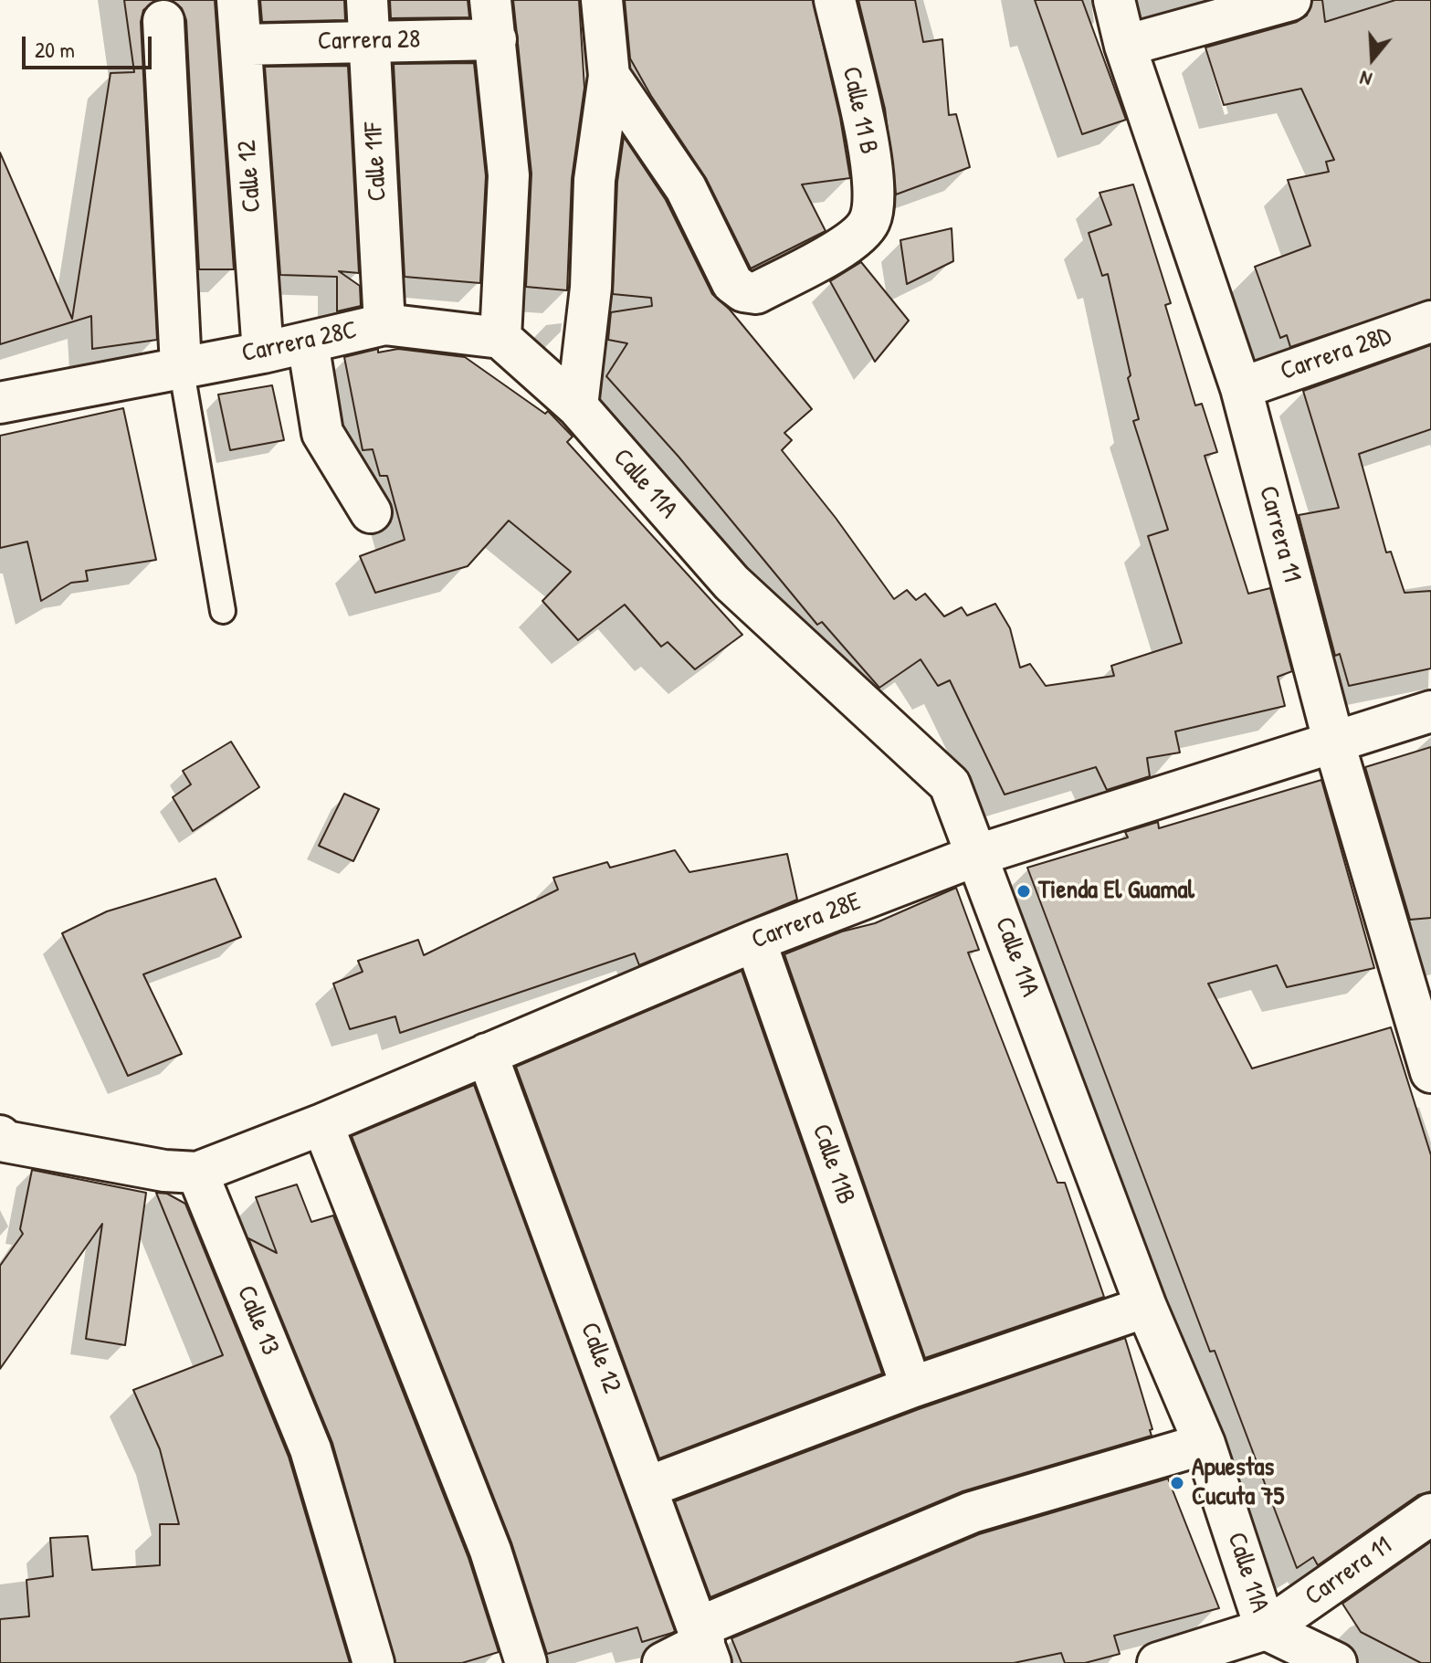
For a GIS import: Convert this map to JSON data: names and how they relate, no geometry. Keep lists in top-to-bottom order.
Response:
{
  "streets": {
    "street": [
      "Carrera 28",
      "Calle 11 B",
      "Calle 11F",
      "Calle 12",
      "Carrera 28C",
      "Carrera 28D",
      "Calle 11A",
      "Carrera 11",
      "Carrera 28E",
      "Calle 11B",
      "Calle 13"
    ]
  },
  "crossings": [
    ["Carrera 28", "Calle 11F"],
    ["Carrera 28", "Calle 12"],
    ["Calle 11F", "Carrera 28C"],
    ["Calle 12", "Carrera 28C"],
    ["Calle 12", "Carrera 28E"],
    ["Carrera 28D", "Carrera 11"],
    ["Calle 11A", "Carrera 11"],
    ["Calle 11A", "Carrera 28E"],
    ["Carrera 11", "Carrera 28E"],
    ["Carrera 28E", "Calle 11B"],
    ["Carrera 28E", "Calle 13"]
  ],
  "places": ["Tienda El Guamal", "Apuestas Cucuta 75"],
  "scale_bar": "20 m",
  "north": "bottom"
}
